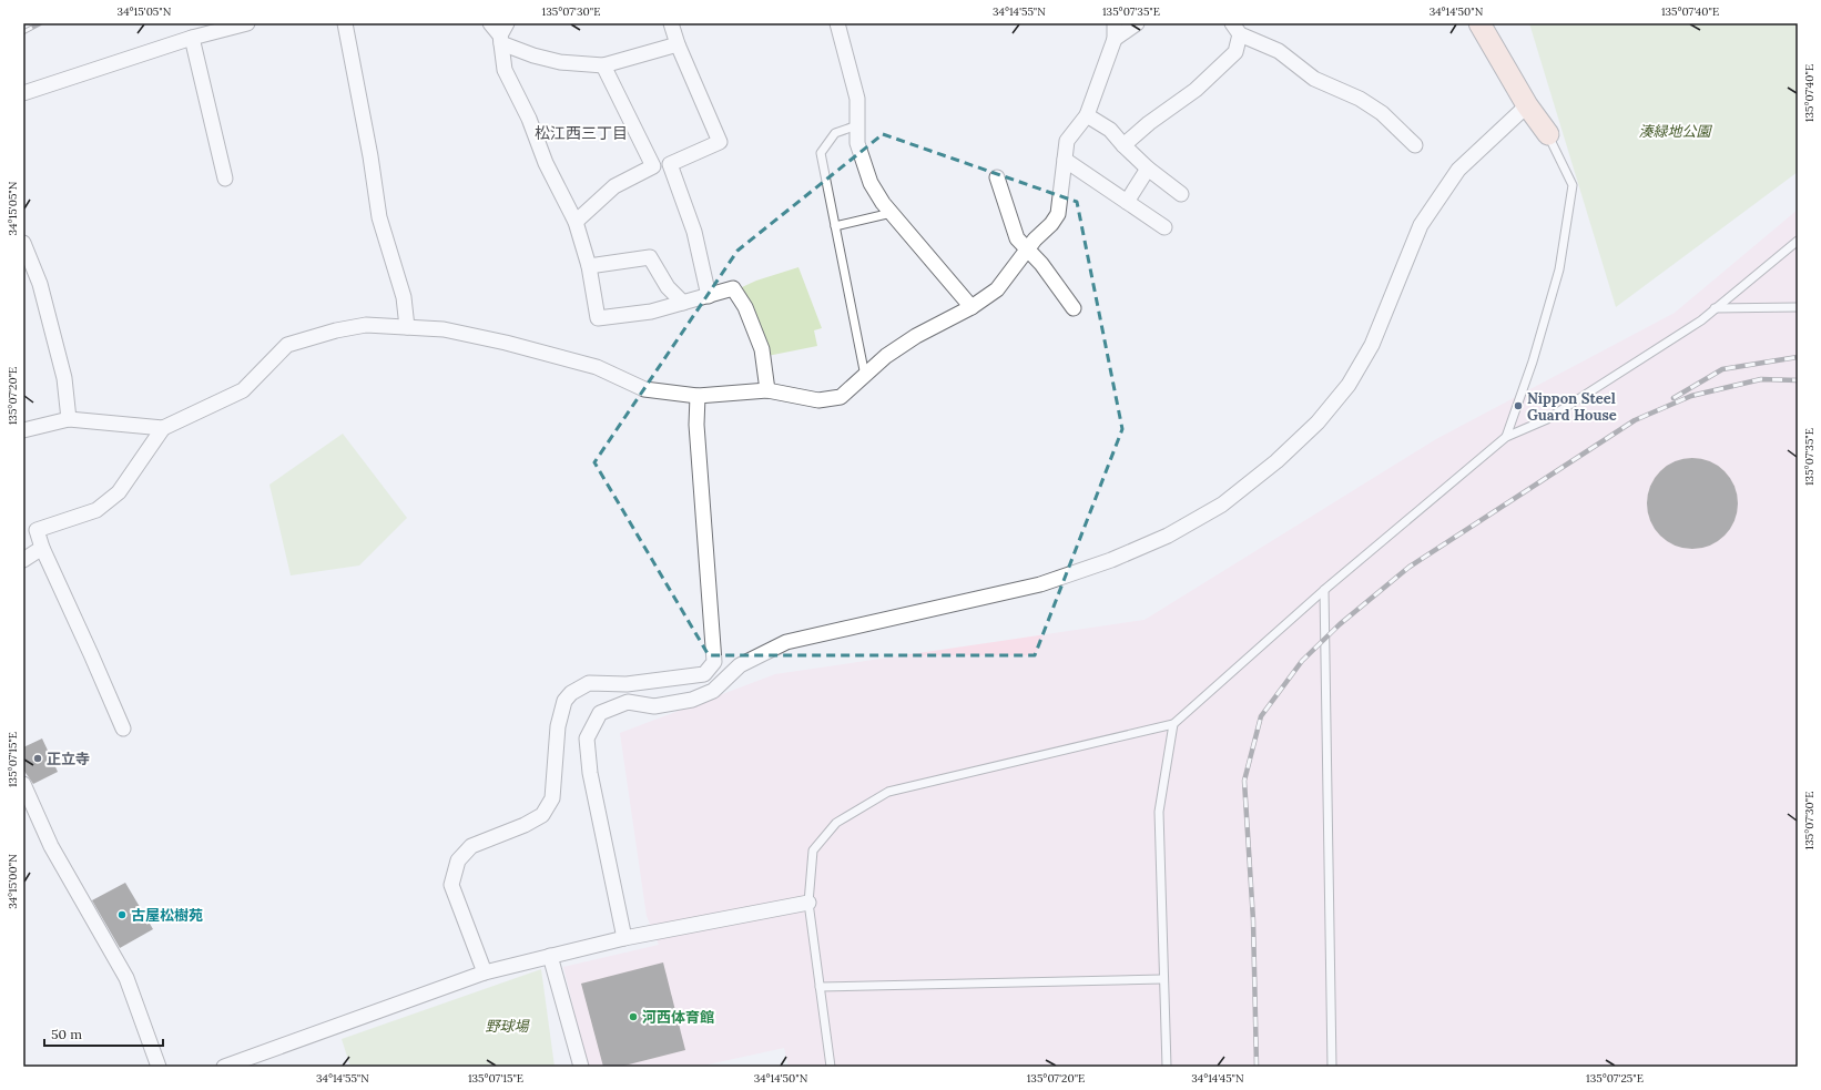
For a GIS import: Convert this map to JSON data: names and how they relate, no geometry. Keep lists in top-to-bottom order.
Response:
{
  "districts": ["松江西三丁目"],
  "parks": ["湊緑地公園", "野球場"],
  "places": [
    "Nippon Steel Guard House",
    "正立寺",
    "古屋松樹苑",
    "河西体育館"
  ],
  "scale_bar": "50 m",
  "coordinates": [
    "34°15'05\"N",
    "135°07'30\"E",
    "34°14'55\"N",
    "135°07'35\"E",
    "34°14'50\"N",
    "135°07'40\"E",
    "135°07'20\"E",
    "135°07'15\"E",
    "34°15'00\"N",
    "34°14'45\"N",
    "135°07'25\"E"
  ]
}
